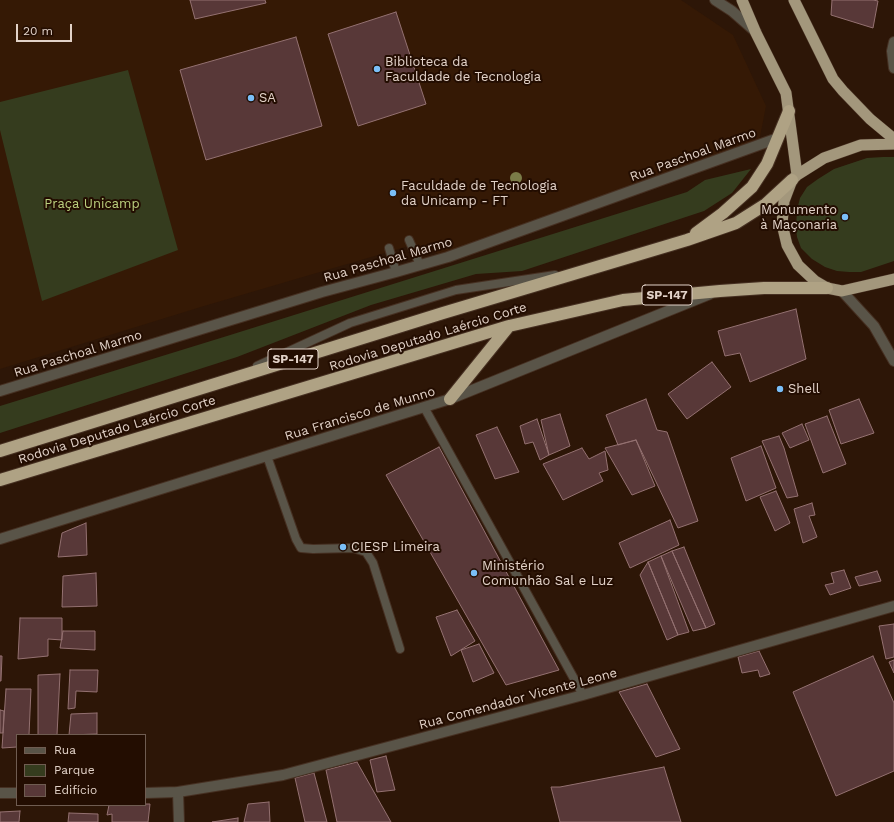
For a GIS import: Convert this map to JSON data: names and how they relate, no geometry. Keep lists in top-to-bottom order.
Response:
{
  "streets": {
    "highway": ["SP-147", "Rodovia Deputado Laércio Corte"],
    "street": ["Rua Paschoal Marmo", "Rua Francisco de Munno", "Rua Comendador Vicente Leone"]
  },
  "crossings": [
    ["SP-147", "Rodovia Deputado Laércio Corte"],
    ["Rodovia Deputado Laércio Corte", "Rua Francisco de Munno"]
  ],
  "parks": ["Praça Unicamp"],
  "places": [
    "Biblioteca da Faculdade de Tecnologia",
    "SA",
    "Faculdade de Tecnologia da Unicamp - FT",
    "Monumento à Maçonaria",
    "Shell",
    "CIESP Limeira",
    "Ministério Comunhão Sal e Luz"
  ],
  "legend": ["Rua", "Parque", "Edifício"],
  "scale_bar": "20 m"
}
